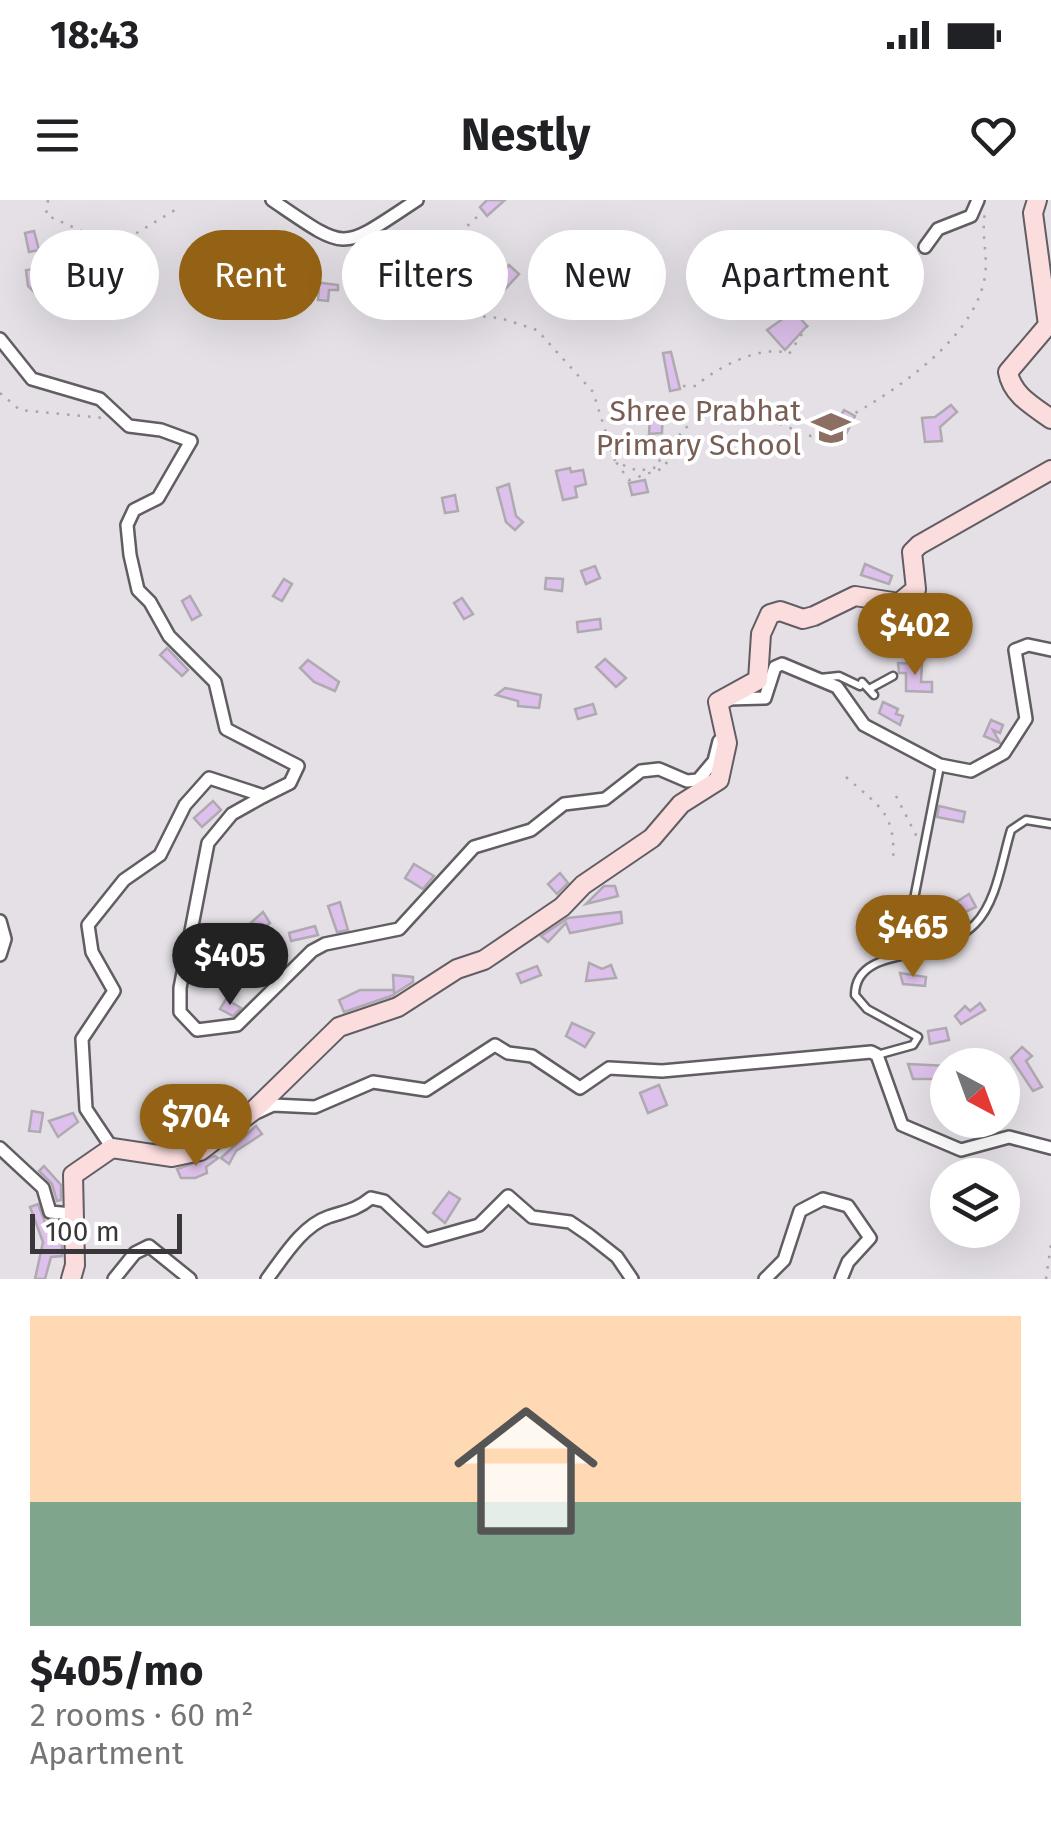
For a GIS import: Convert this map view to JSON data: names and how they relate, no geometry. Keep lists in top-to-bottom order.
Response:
{
  "places": {
    "school or university": ["Shree Prabhat Primary School"]
  },
  "scale_bar": "100 m",
  "north": "bottom right",
  "page": {
    "status": "18:43",
    "header": "Nestly",
    "chip": [
      "Buy",
      "Rent",
      "Filters",
      "New",
      "Apartment"
    ],
    "price": [
      "$402",
      "$465",
      "$405",
      "$704"
    ],
    "scale": "100 m",
    "list": [
      {
        "name": "$405/mo",
        "note": "2 rooms · 60 m² · Apartment"
      }
    ]
  }
}
